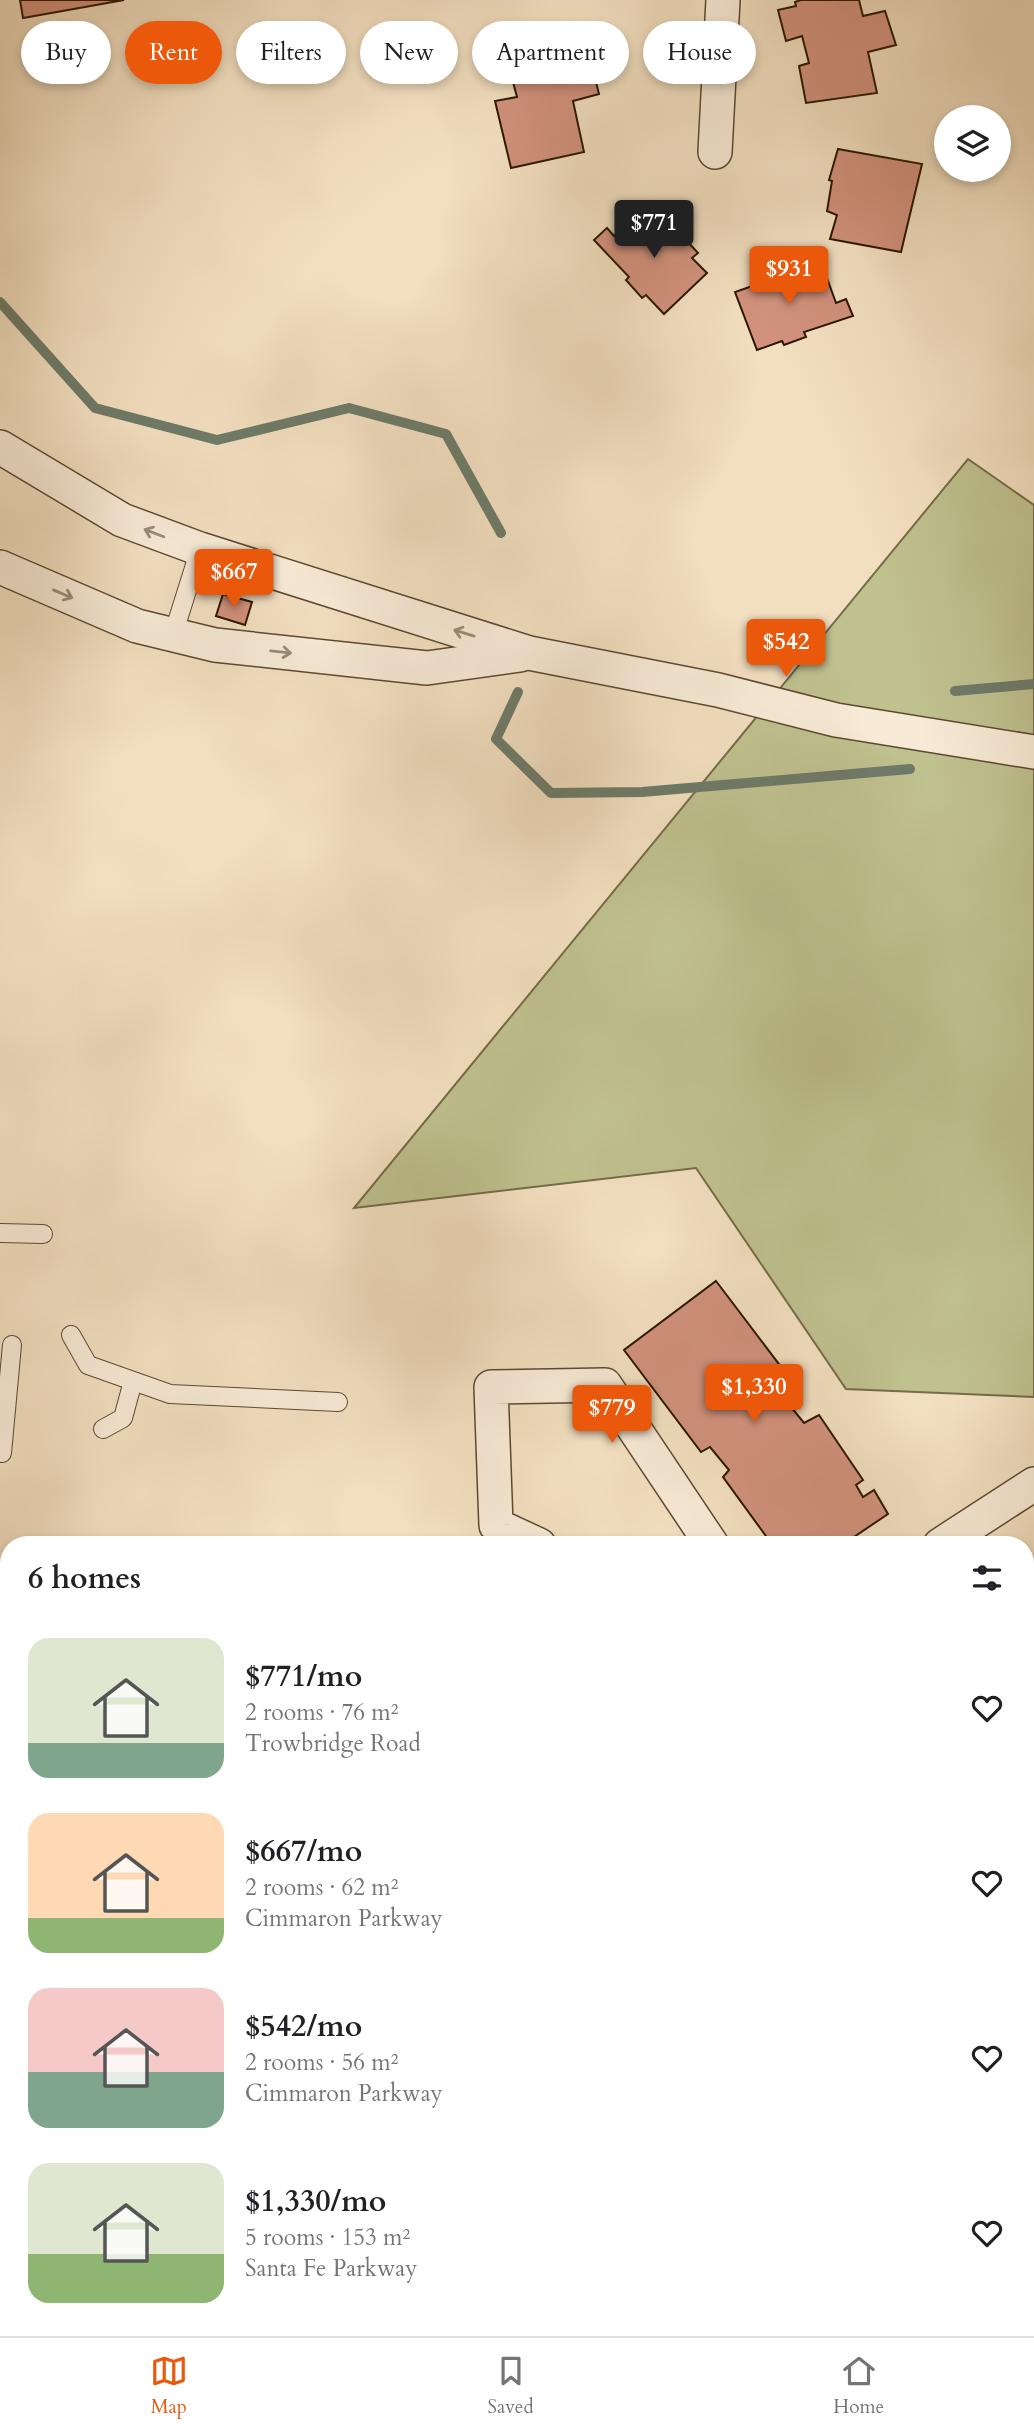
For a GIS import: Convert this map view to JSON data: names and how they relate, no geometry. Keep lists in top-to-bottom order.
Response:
{
  "page": {
    "chip": [
      "Buy",
      "Rent",
      "Filters",
      "New",
      "Apartment",
      "House"
    ],
    "price": [
      "$771",
      "$931",
      "$667",
      "$542",
      "$1,330",
      "$779"
    ],
    "heading": "6 homes",
    "list": [
      {
        "name": "$771/mo",
        "note": "2 rooms · 76 m² · Trowbridge Road"
      },
      {
        "name": "$667/mo",
        "note": "2 rooms · 62 m² · Cimmaron Parkway"
      },
      {
        "name": "$542/mo",
        "note": "2 rooms · 56 m² · Cimmaron Parkway"
      },
      {
        "name": "$1,330/mo",
        "note": "5 rooms · 153 m² · Santa Fe Parkway"
      }
    ],
    "tabs": ["Map", "Saved", "Home"]
  }
}
